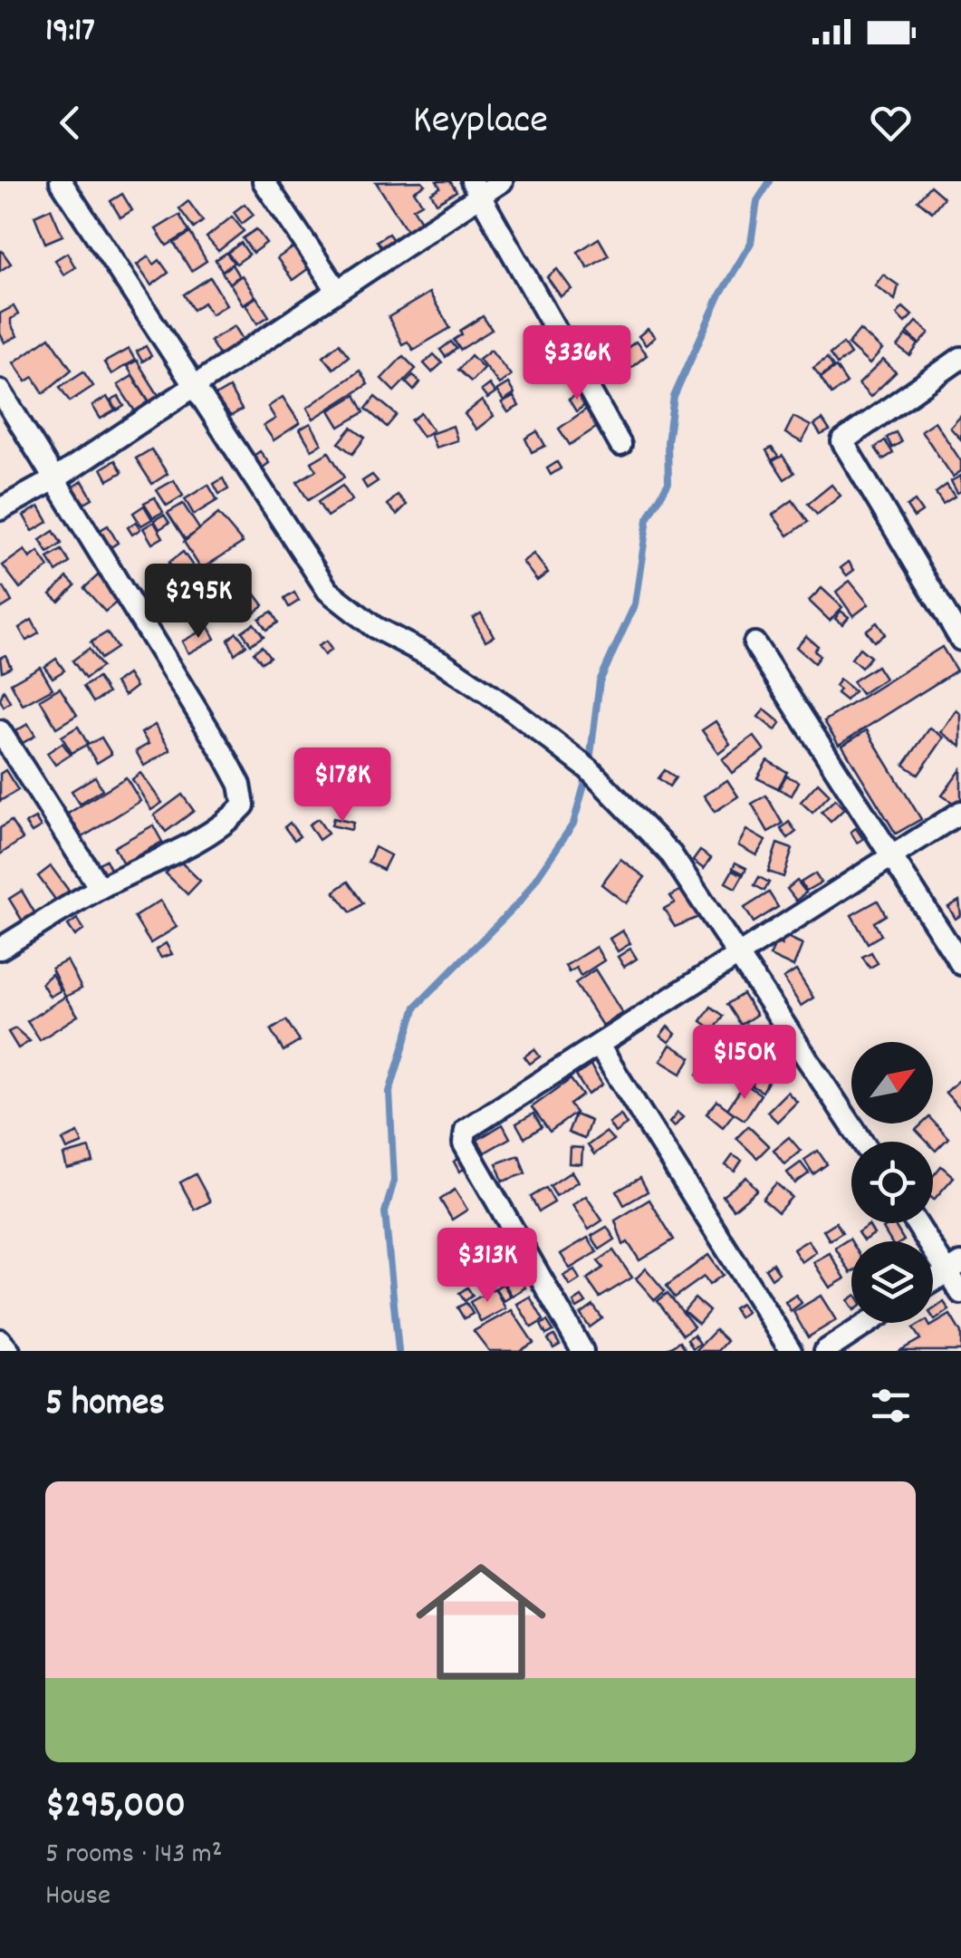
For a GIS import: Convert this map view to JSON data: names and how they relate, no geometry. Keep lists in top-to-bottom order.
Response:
{
  "north": "top right",
  "page": {
    "status": "19:17",
    "header": "Keyplace",
    "price": [
      "$336K",
      "$295K",
      "$178K",
      "$150K",
      "$313K"
    ],
    "heading": "5 homes",
    "list": [
      {
        "name": "$295,000",
        "note": "5 rooms · 143 m² · House"
      }
    ]
  }
}
